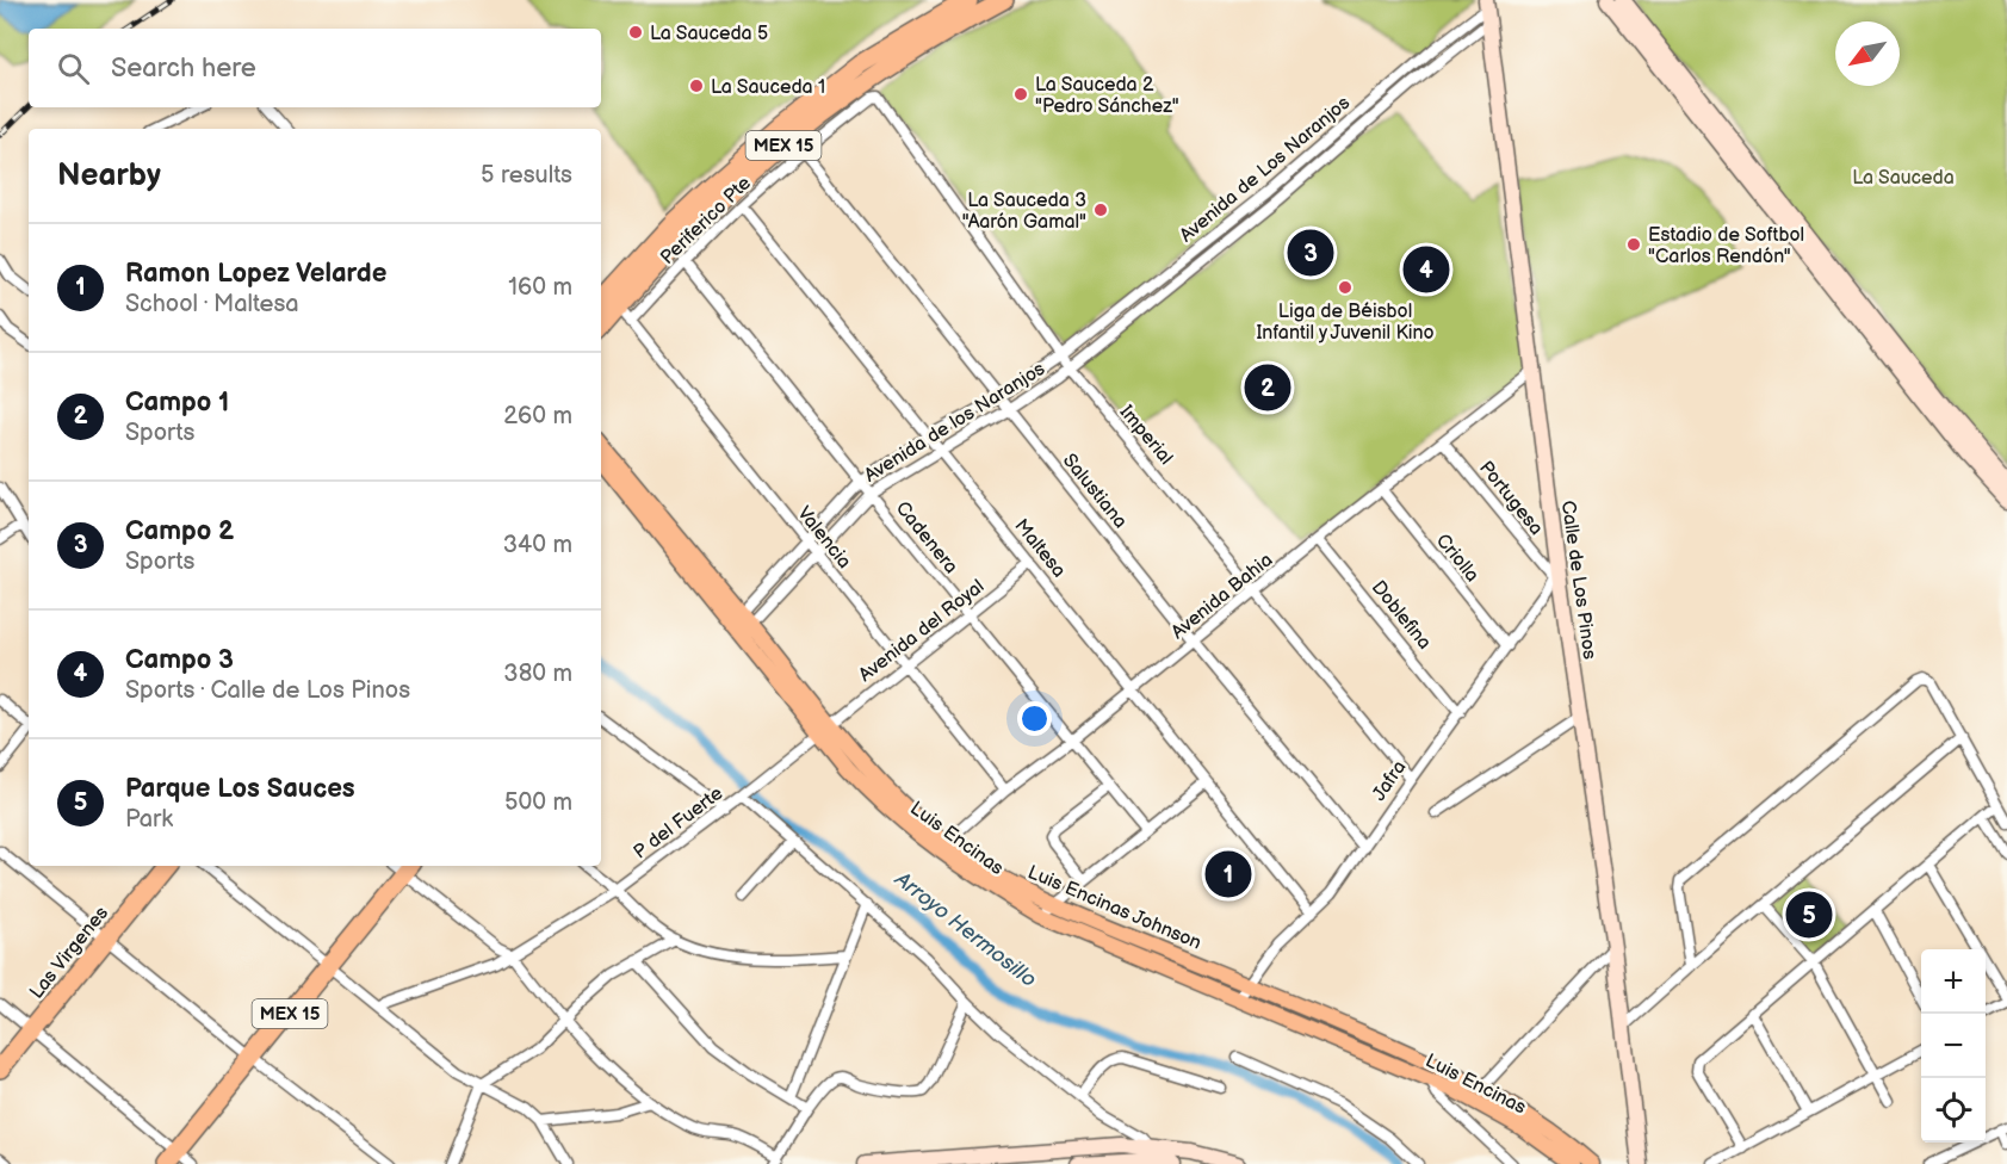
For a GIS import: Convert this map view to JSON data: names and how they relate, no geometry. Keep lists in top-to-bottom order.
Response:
{
  "streets": {
    "highway": ["MEX 15", "Las Virgenes"],
    "main road": ["Luis Encinas", "Luis Encinas Johnson"],
    "street": [
      "Avenida de Los Naranjos",
      "Periferico Pte",
      "Avenida de los Naranjos",
      "Imperial",
      "Salustiana",
      "Portugesa",
      "Valencia",
      "Cadenera",
      "Maltesa",
      "Criolla",
      "Calle de Los Pinos",
      "Avenida Bahia",
      "Doblefina",
      "Avenida del Royal",
      "Jafra",
      "P del Fuerte"
    ]
  },
  "crossings": [
    ["MEX 15", "Periferico Pte"],
    ["MEX 15", "Valencia"],
    ["Avenida de Los Naranjos", "Avenida de los Naranjos"],
    ["Avenida de Los Naranjos", "Imperial"],
    ["Avenida de Los Naranjos", "Calle de Los Pinos"],
    ["Periferico Pte", "Imperial"],
    ["Periferico Pte", "Salustiana"],
    ["Periferico Pte", "Valencia"],
    ["Periferico Pte", "Cadenera"],
    ["Periferico Pte", "Maltesa"],
    ["Avenida de los Naranjos", "Imperial"],
    ["Avenida de los Naranjos", "Salustiana"],
    ["Avenida de los Naranjos", "Valencia"],
    ["Avenida de los Naranjos", "Cadenera"],
    ["Avenida de los Naranjos", "Maltesa"],
    ["Avenida de los Naranjos", "Luis Encinas Johnson"],
    ["Imperial", "Avenida Bahia"],
    ["Imperial", "Jafra"],
    ["Salustiana", "Avenida Bahia"],
    ["Salustiana", "Jafra"],
    ["Portugesa", "Calle de Los Pinos"],
    ["Portugesa", "Avenida Bahia"],
    ["Portugesa", "Jafra"],
    ["Valencia", "Avenida Bahia"],
    ["Valencia", "Avenida del Royal"],
    ["Cadenera", "Avenida Bahia"],
    ["Cadenera", "Avenida del Royal"],
    ["Maltesa", "Avenida Bahia"],
    ["Maltesa", "Avenida del Royal"],
    ["Maltesa", "Jafra"],
    ["Criolla", "Avenida Bahia"],
    ["Criolla", "Jafra"],
    ["Calle de Los Pinos", "Avenida Bahia"],
    ["Calle de Los Pinos", "Jafra"],
    ["Avenida Bahia", "Doblefina"],
    ["Avenida Bahia", "Luis Encinas"],
    ["Avenida Bahia", "Luis Encinas Johnson"],
    ["Doblefina", "Jafra"],
    ["Avenida del Royal", "P del Fuerte"],
    ["Avenida del Royal", "Luis Encinas Johnson"],
    ["Jafra", "Luis Encinas"],
    ["Jafra", "Luis Encinas Johnson"],
    ["P del Fuerte", "Luis Encinas Johnson"],
    ["Luis Encinas", "Luis Encinas Johnson"]
  ],
  "water": ["Arroyo Hermosillo"],
  "parks": ["La Sauceda"],
  "places": [
    "La Sauceda 5",
    "La Sauceda 1",
    "La Sauceda 2 \"Pedro Sánchez\"",
    "La Sauceda 3 \"Aarón Gamal\"",
    "Estadio de Softbol \"Carlos Rendón\"",
    "Liga de Béisbol Infantil y Juvenil Kino"
  ],
  "north": "bottom left",
  "page": {
    "search": "Search here",
    "heading": ["Nearby", "5 results"],
    "list": [
      {
        "mark": "1",
        "name": "Ramon Lopez Velarde",
        "note": "School · Maltesa",
        "value": "160 m"
      },
      {
        "mark": "2",
        "name": "Campo 1",
        "note": "Sports",
        "value": "260 m"
      },
      {
        "mark": "3",
        "name": "Campo 2",
        "note": "Sports",
        "value": "340 m"
      },
      {
        "mark": "4",
        "name": "Campo 3",
        "note": "Sports · Calle de Los Pinos",
        "value": "380 m"
      },
      {
        "mark": "5",
        "name": "Parque Los Sauces",
        "note": "Park",
        "value": "500 m"
      }
    ],
    "pins": [
      "3",
      "4",
      "2",
      "1",
      "5"
    ],
    "map_buttons": ["+", "−"]
  }
}
